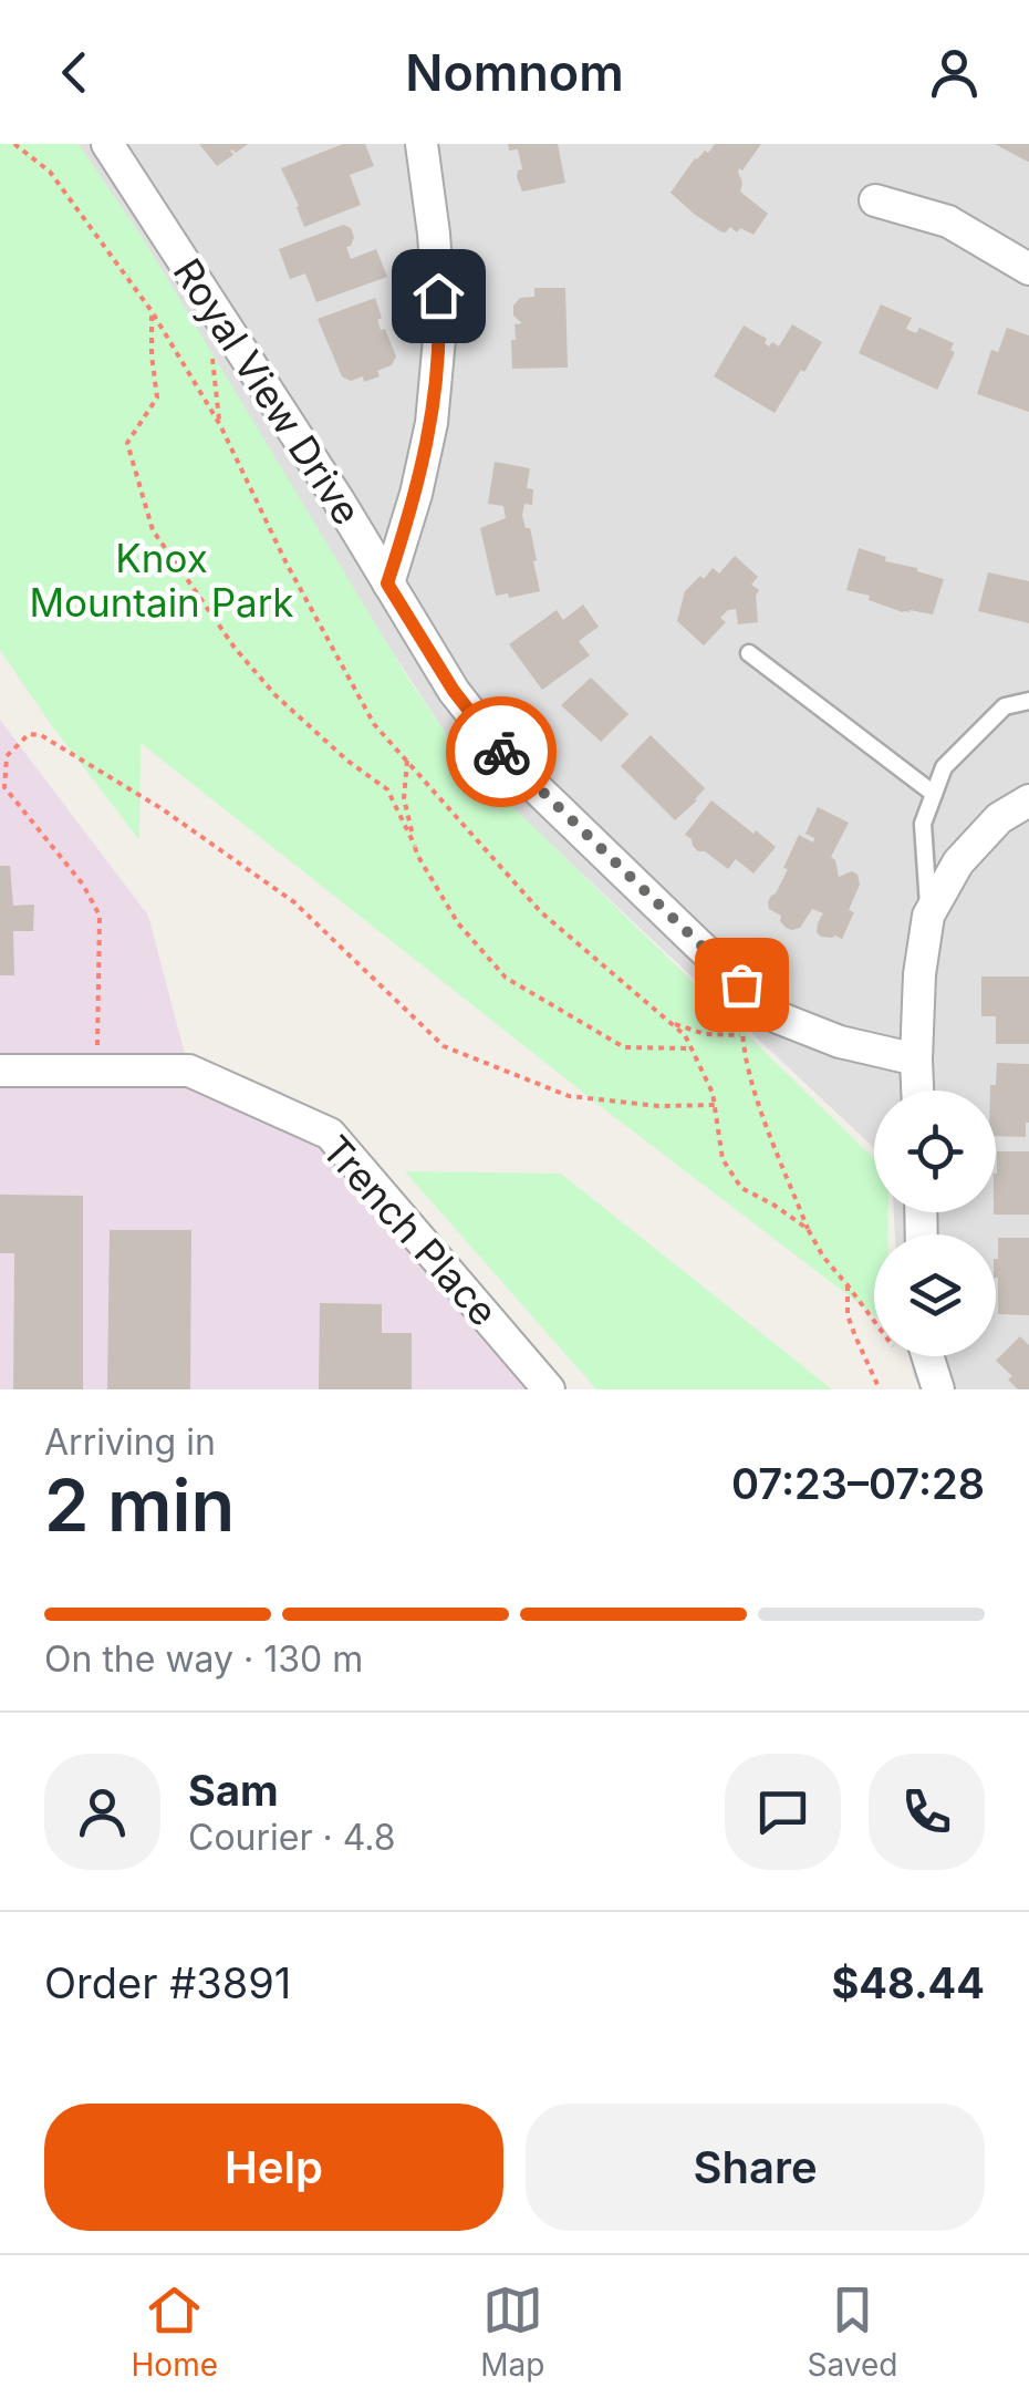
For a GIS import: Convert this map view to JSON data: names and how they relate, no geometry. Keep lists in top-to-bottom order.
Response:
{
  "streets": {
    "street": ["Royal View Drive", "Trench Place"]
  },
  "parks": ["Knox Mountain Park"],
  "page": {
    "header": "Nomnom",
    "heading": ["2 min", "Arriving in", "07:23–07:28"],
    "panel": [
      "Sam",
      "Courier · 4.8",
      "Order #3891",
      "$48.44"
    ],
    "bar": "On the way · 130 m",
    "buttons": ["Help", "Share"],
    "tabs": ["Home", "Map", "Saved"]
  }
}
